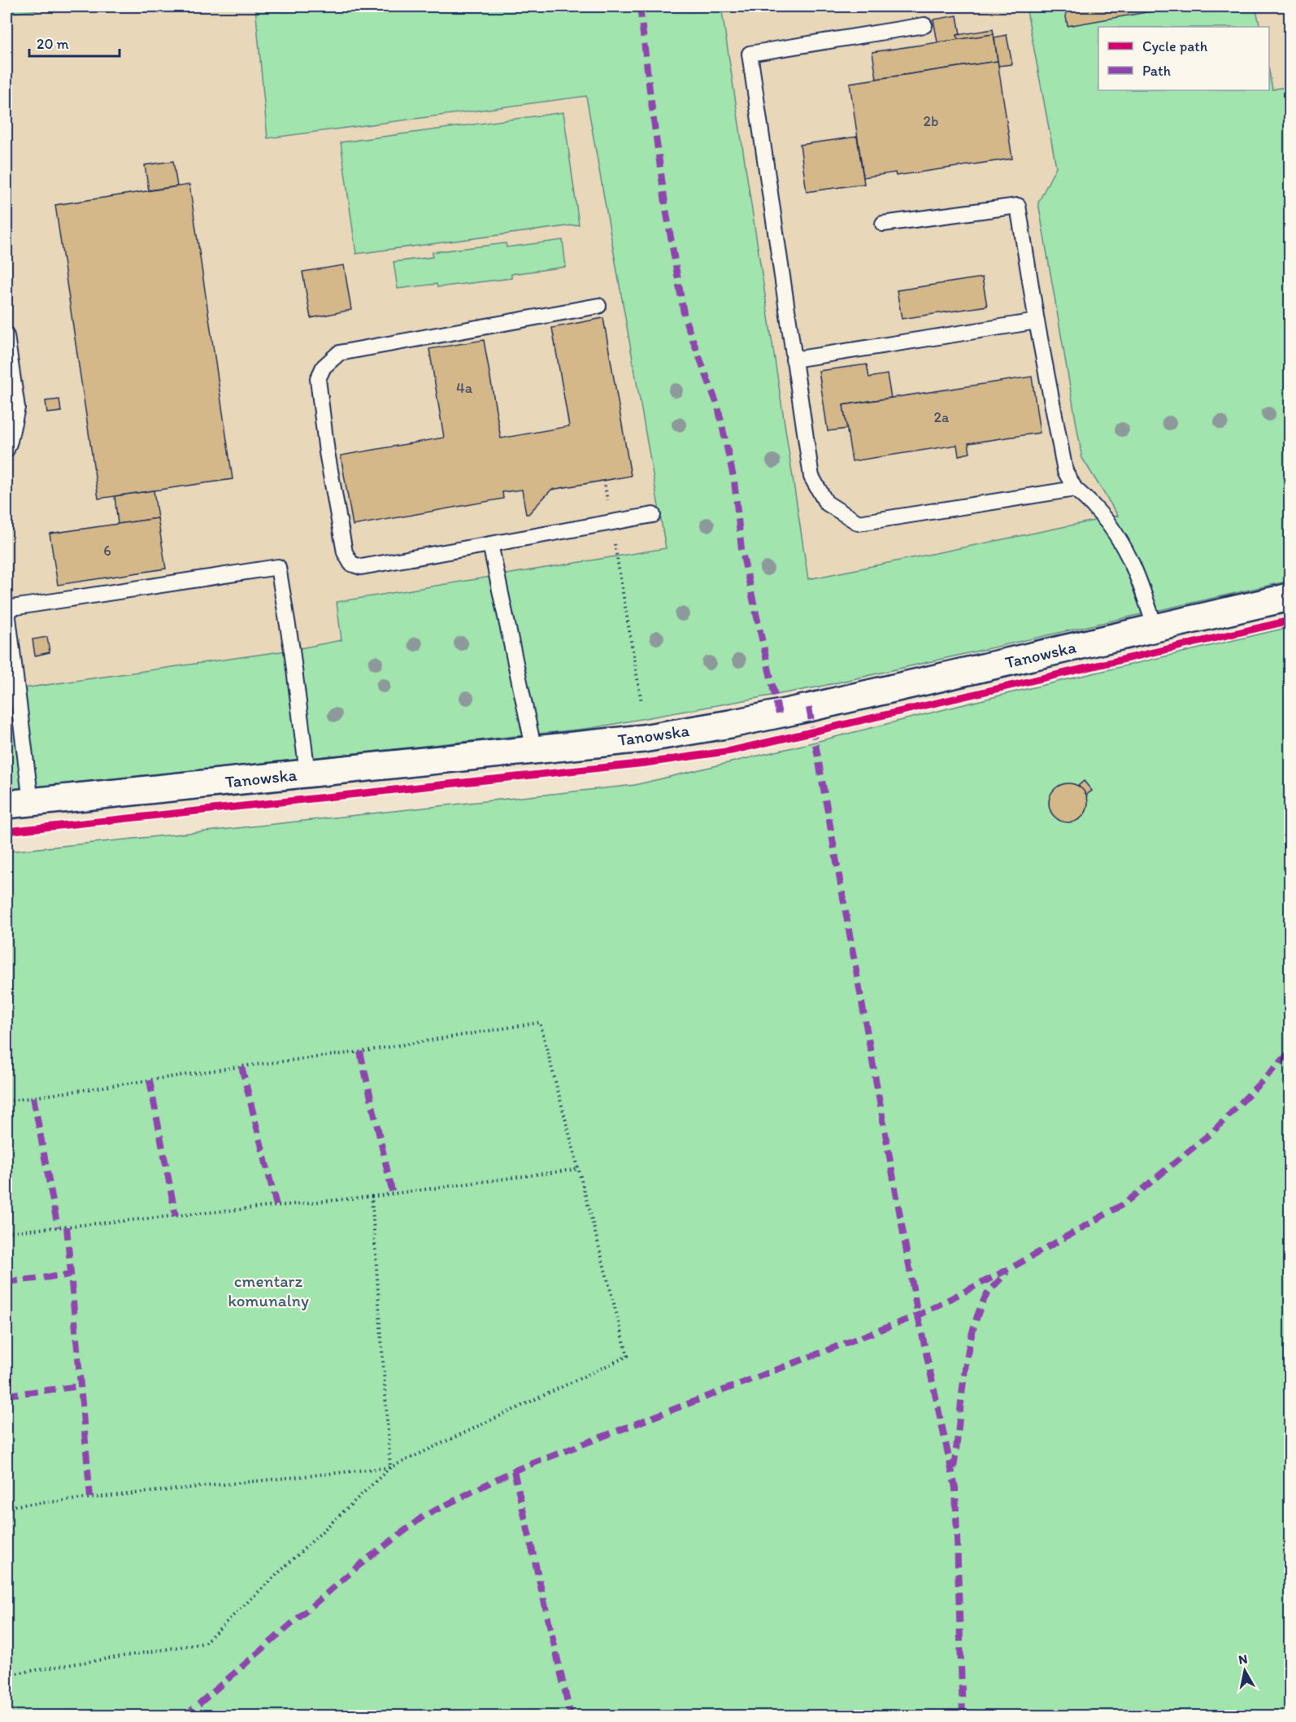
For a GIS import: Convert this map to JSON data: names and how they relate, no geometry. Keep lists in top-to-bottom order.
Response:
{
  "streets": {
    "main road": ["Tanowska"]
  },
  "parks": ["cmentarz komunalny"],
  "house_numbers": [
    "2b",
    "4a",
    "2a",
    "6"
  ],
  "legend": ["Cycle path", "Path"],
  "scale_bar": "20 m",
  "north": "top"
}
